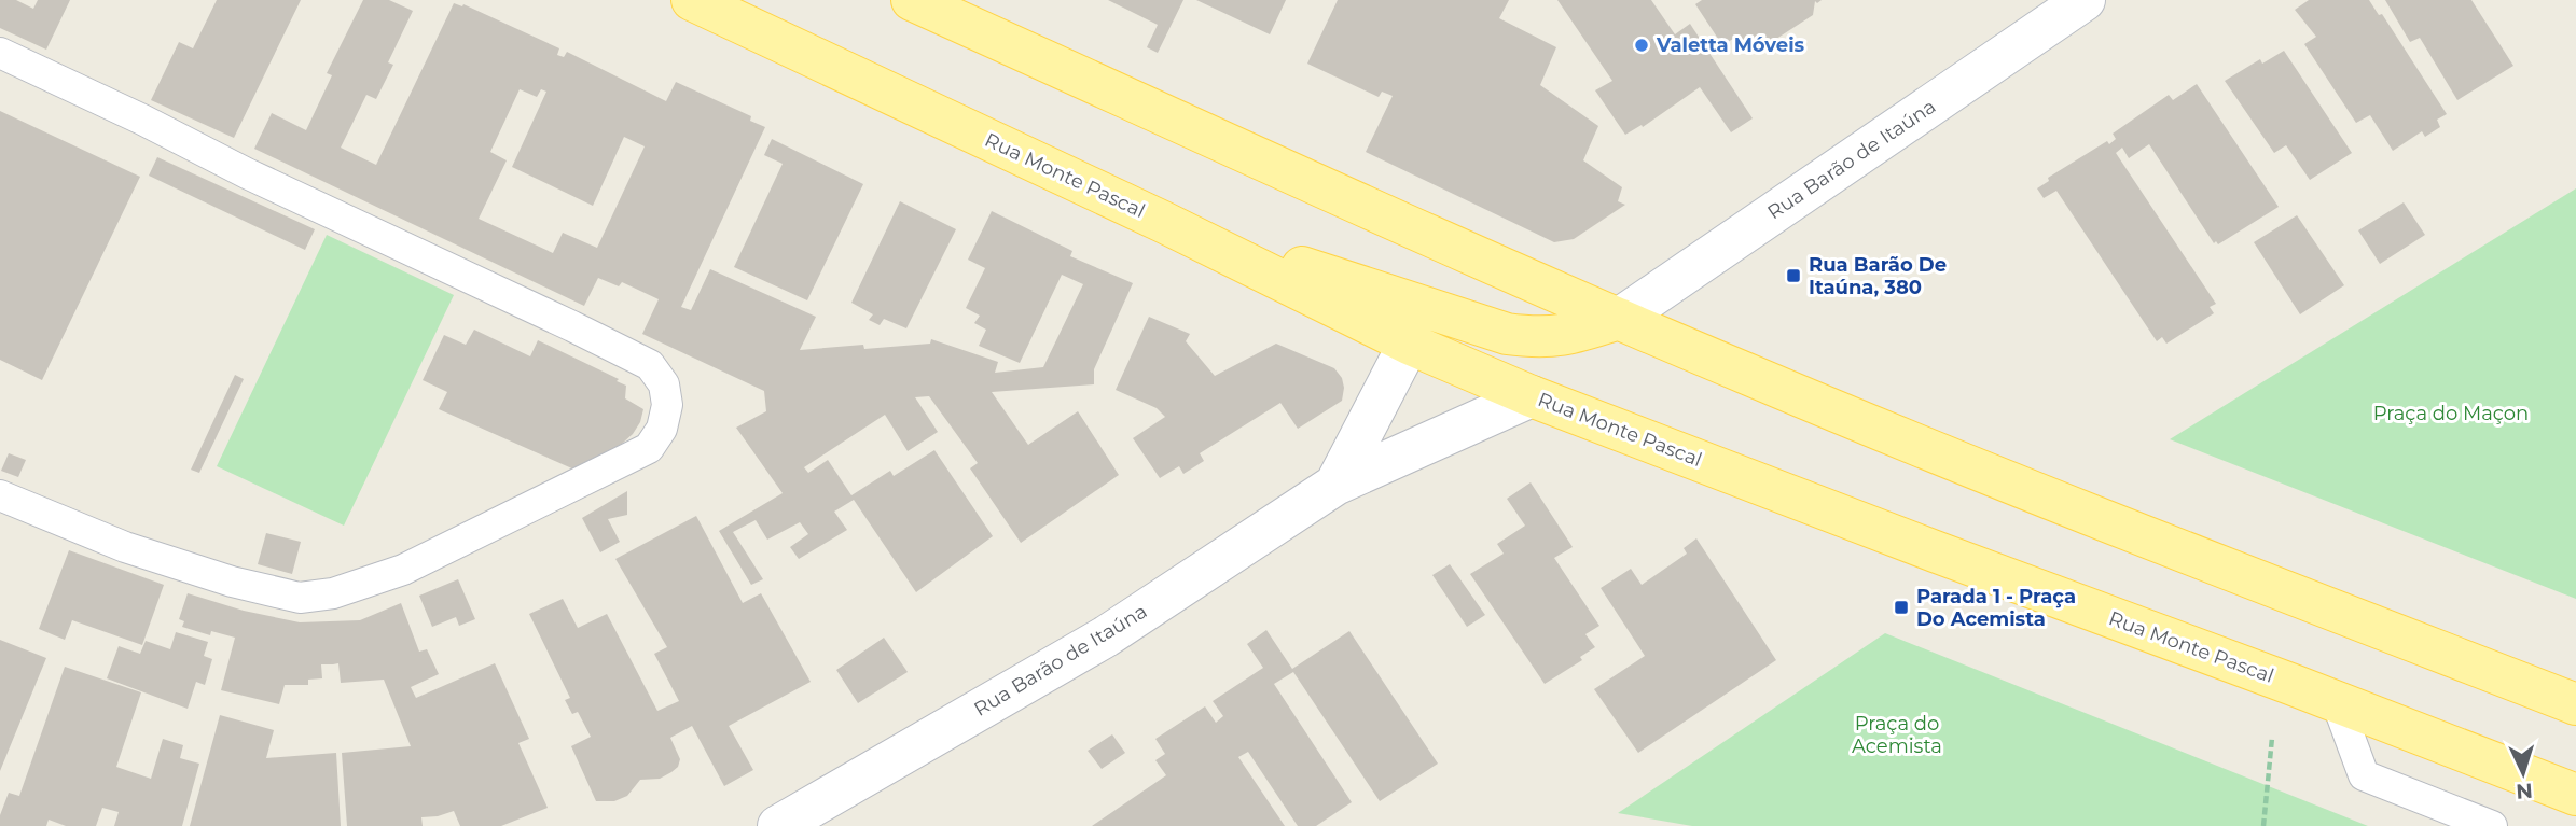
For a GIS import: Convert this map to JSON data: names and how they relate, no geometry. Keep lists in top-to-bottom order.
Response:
{
  "streets": {
    "main road": ["Rua Monte Pascal"],
    "street": ["Rua Barão de Itaúna"]
  },
  "crossings": [
    ["Rua Barão de Itaúna", "Rua Monte Pascal"]
  ],
  "parks": ["Praça do Maçon", "Praça do Acemista"],
  "places": {
    "other": ["Valetta Móveis"],
    "transit": ["Rua Barão De Itaúna, 380", "Parada 1 - Praça Do Acemista"]
  },
  "north": "bottom"
}
